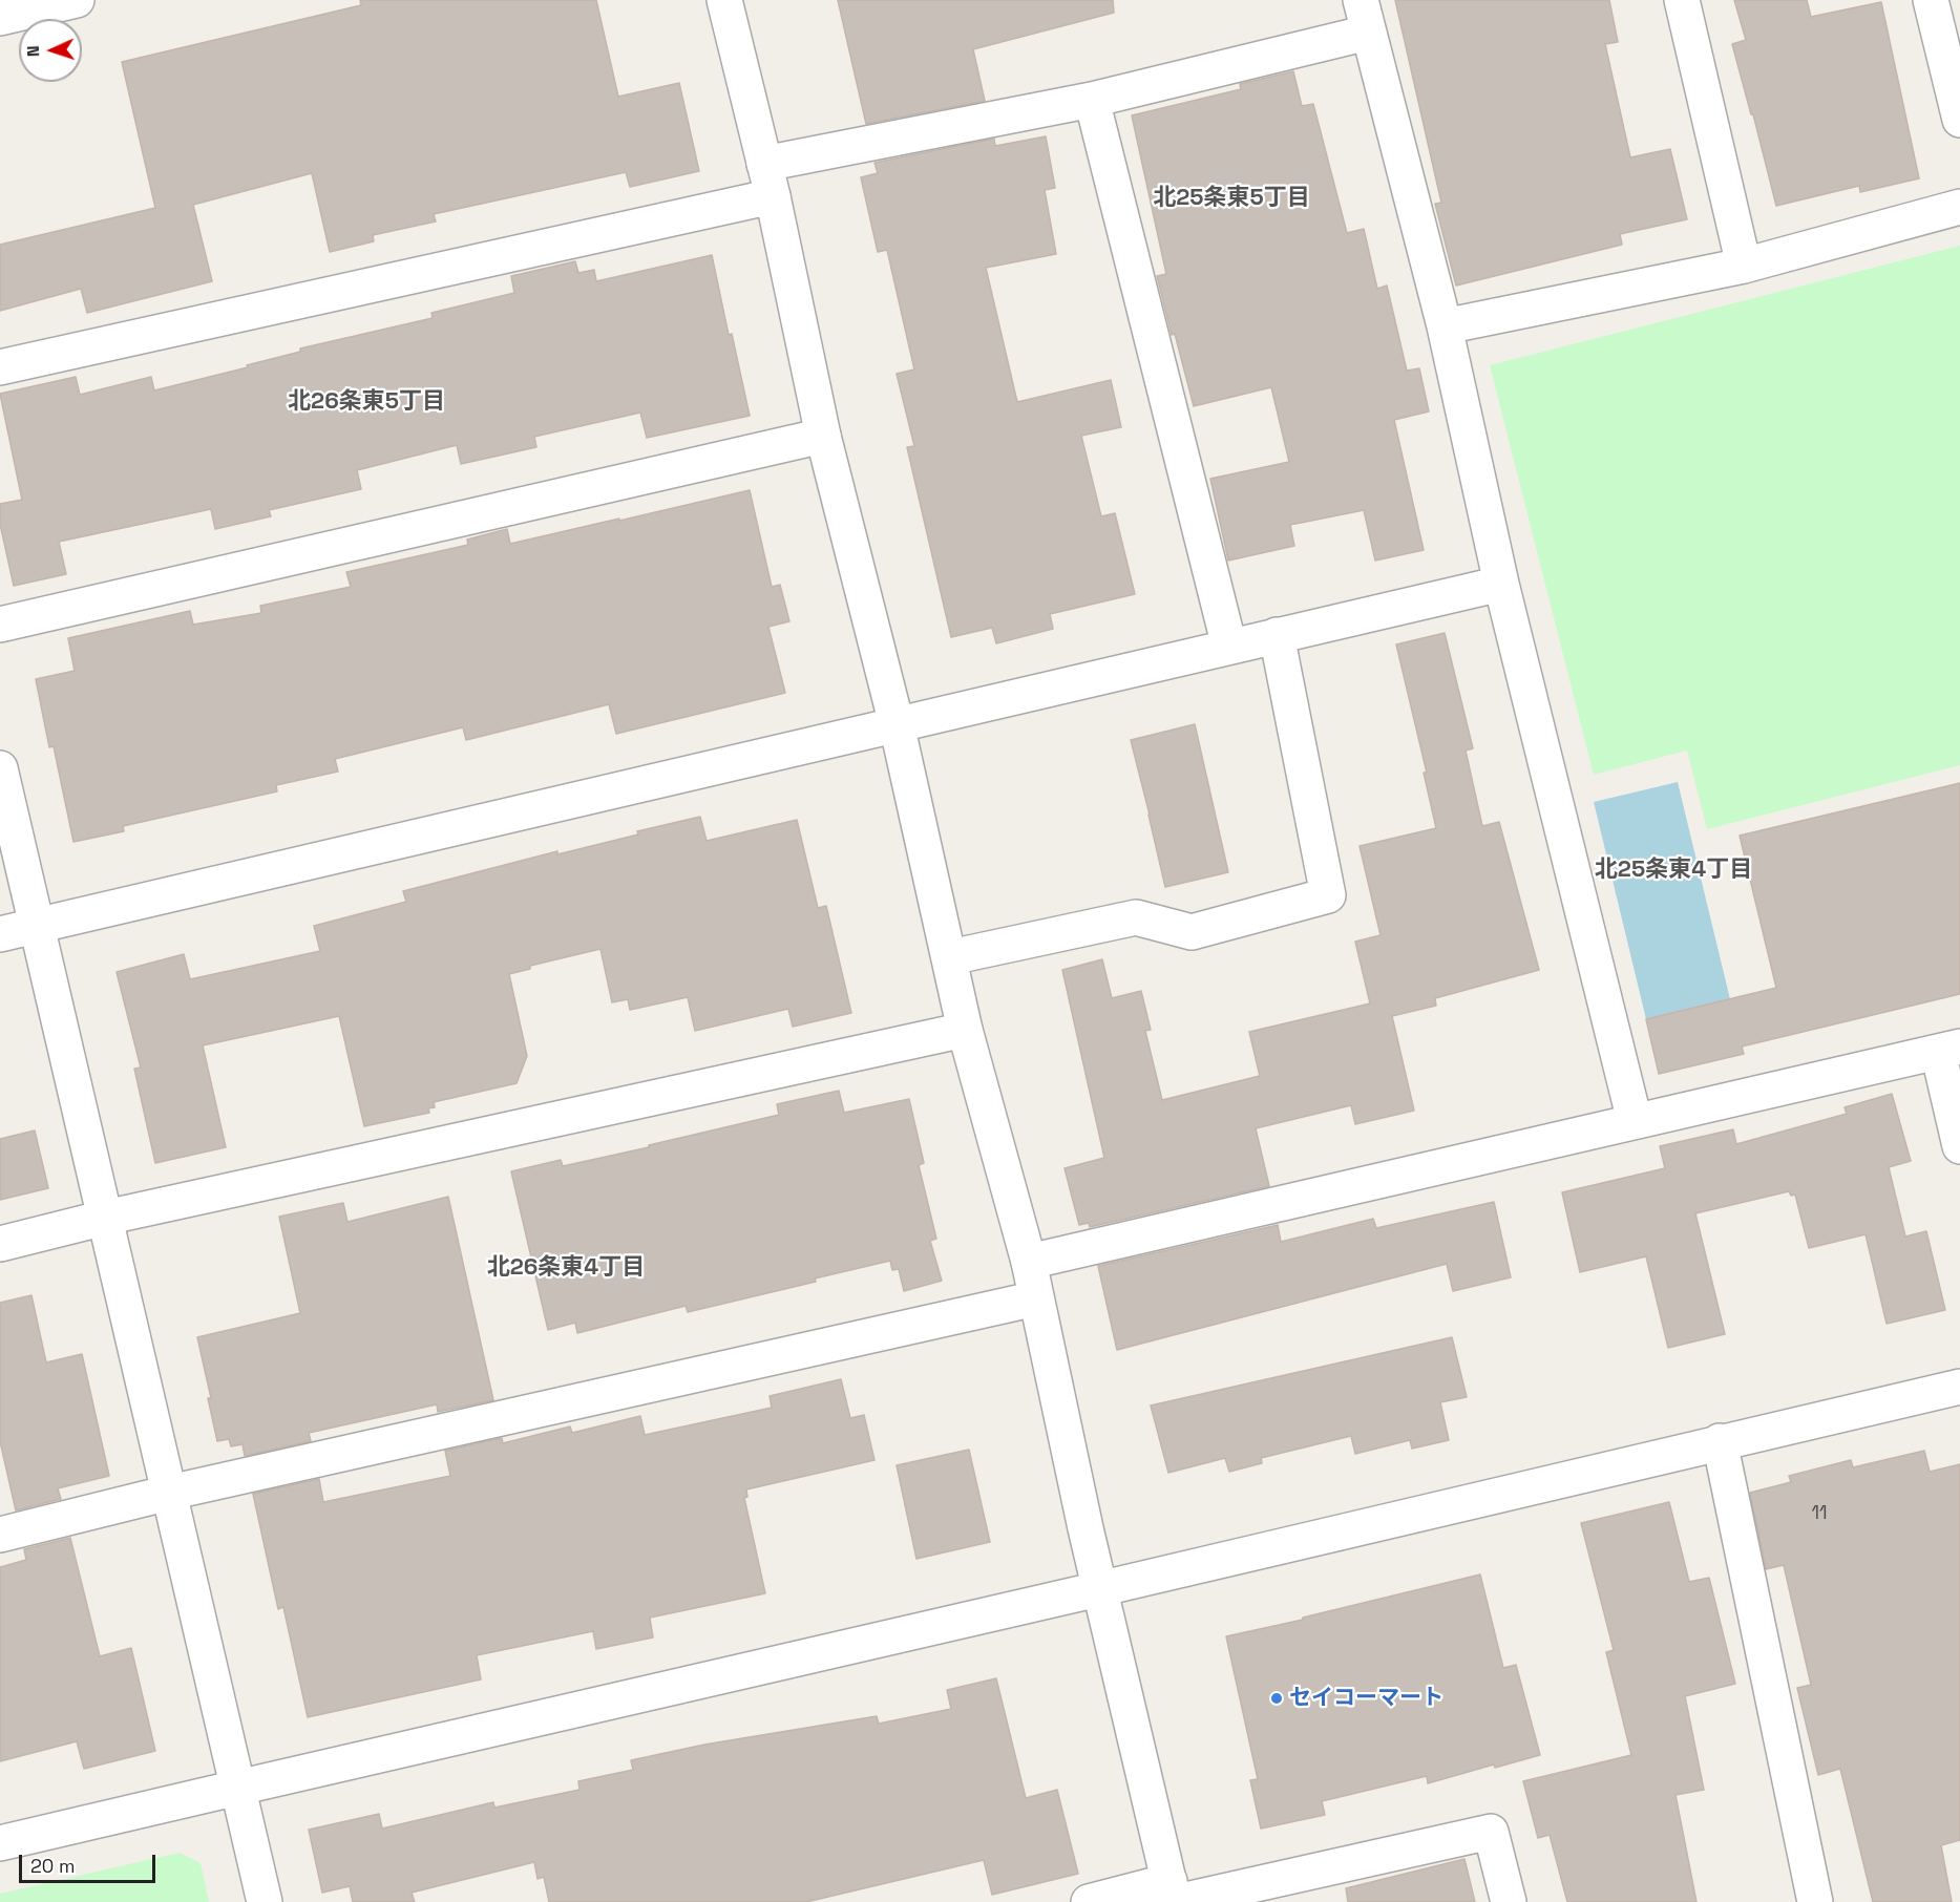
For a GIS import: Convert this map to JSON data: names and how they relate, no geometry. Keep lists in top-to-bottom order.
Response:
{
  "districts": [
    "北25条東5丁目",
    "北26条東5丁目",
    "北25条東4丁目",
    "北26条東4丁目"
  ],
  "places": ["セイコーマート"],
  "house_numbers": ["11"],
  "scale_bar": "20 m",
  "north": "left"
}
